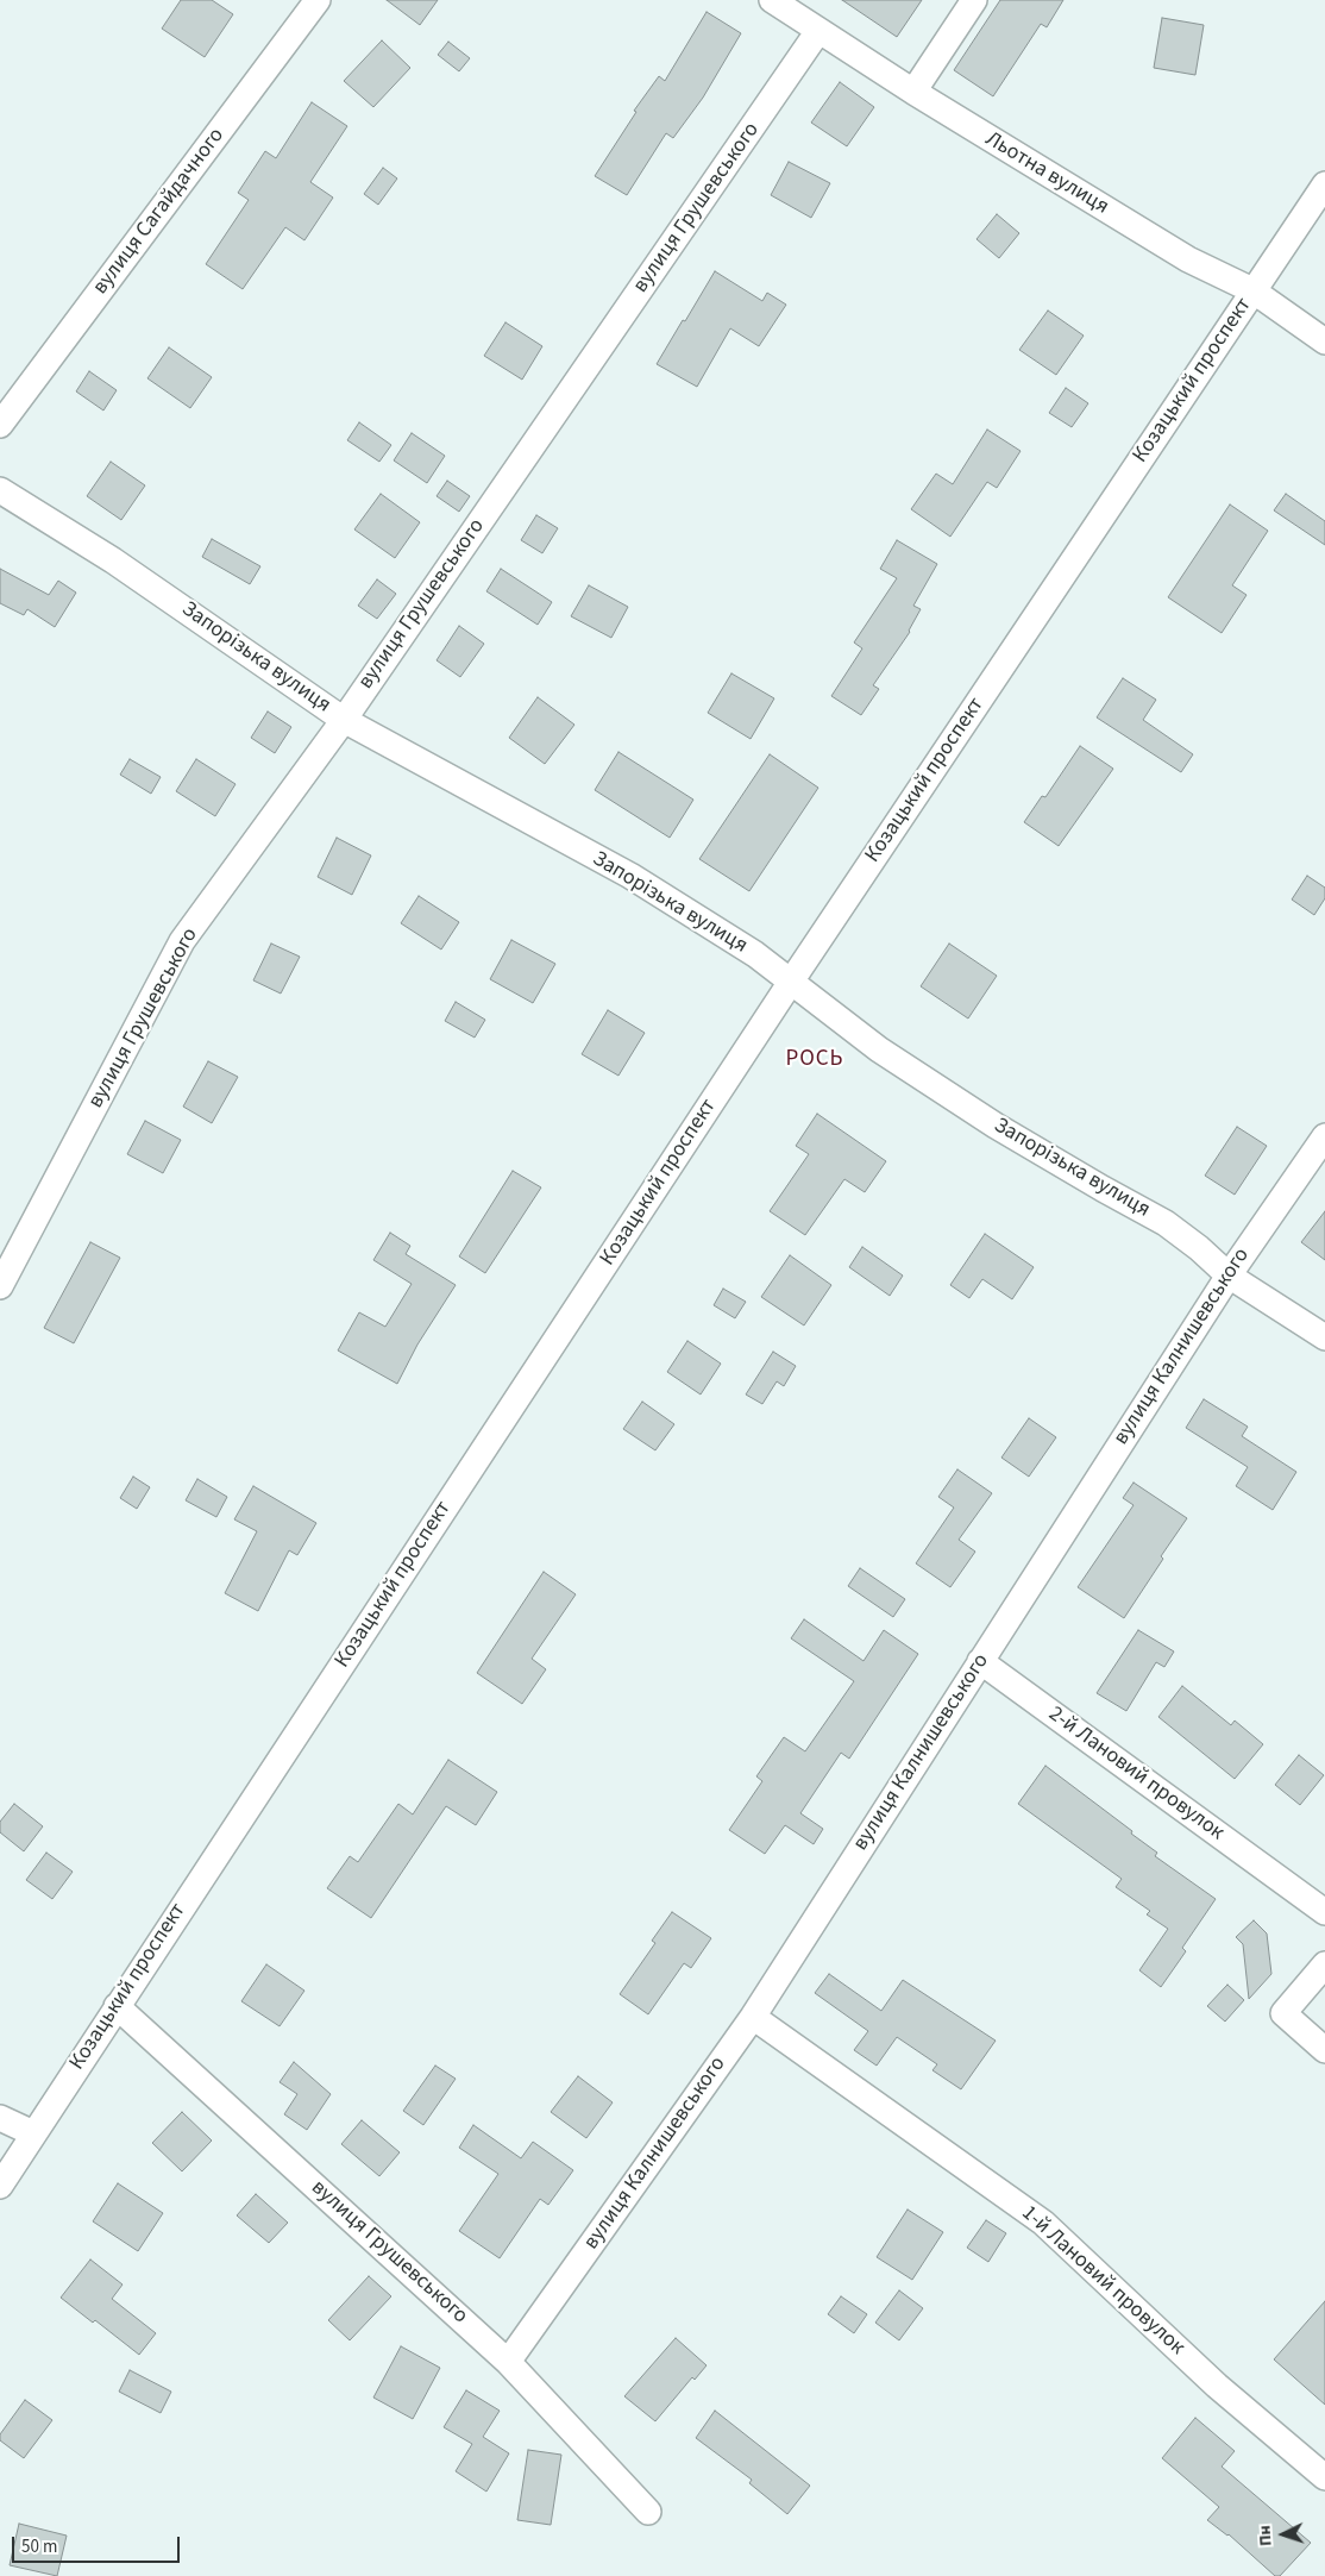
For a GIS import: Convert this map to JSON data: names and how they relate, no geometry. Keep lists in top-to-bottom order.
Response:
{
  "streets": {
    "street": [
      "Льотна вулиця",
      "вулиця Грушевського",
      "вулиця Сагайдачного",
      "Козацький проспект",
      "Запорізька вулиця",
      "вулиця Калнишевського",
      "2-й Лановий провулок",
      "1-й Лановий провулок"
    ]
  },
  "crossings": [
    ["Льотна вулиця", "вулиця Грушевського"],
    ["Льотна вулиця", "Козацький проспект"],
    ["вулиця Грушевського", "Козацький проспект"],
    ["вулиця Грушевського", "Запорізька вулиця"],
    ["вулиця Грушевського", "вулиця Калнишевського"],
    ["Козацький проспект", "Запорізька вулиця"],
    ["Запорізька вулиця", "вулиця Калнишевського"],
    ["вулиця Калнишевського", "2-й Лановий провулок"],
    ["вулиця Калнишевського", "1-й Лановий провулок"]
  ],
  "districts": ["РОСЬ"],
  "scale_bar": "50 m",
  "north": "left"
}
